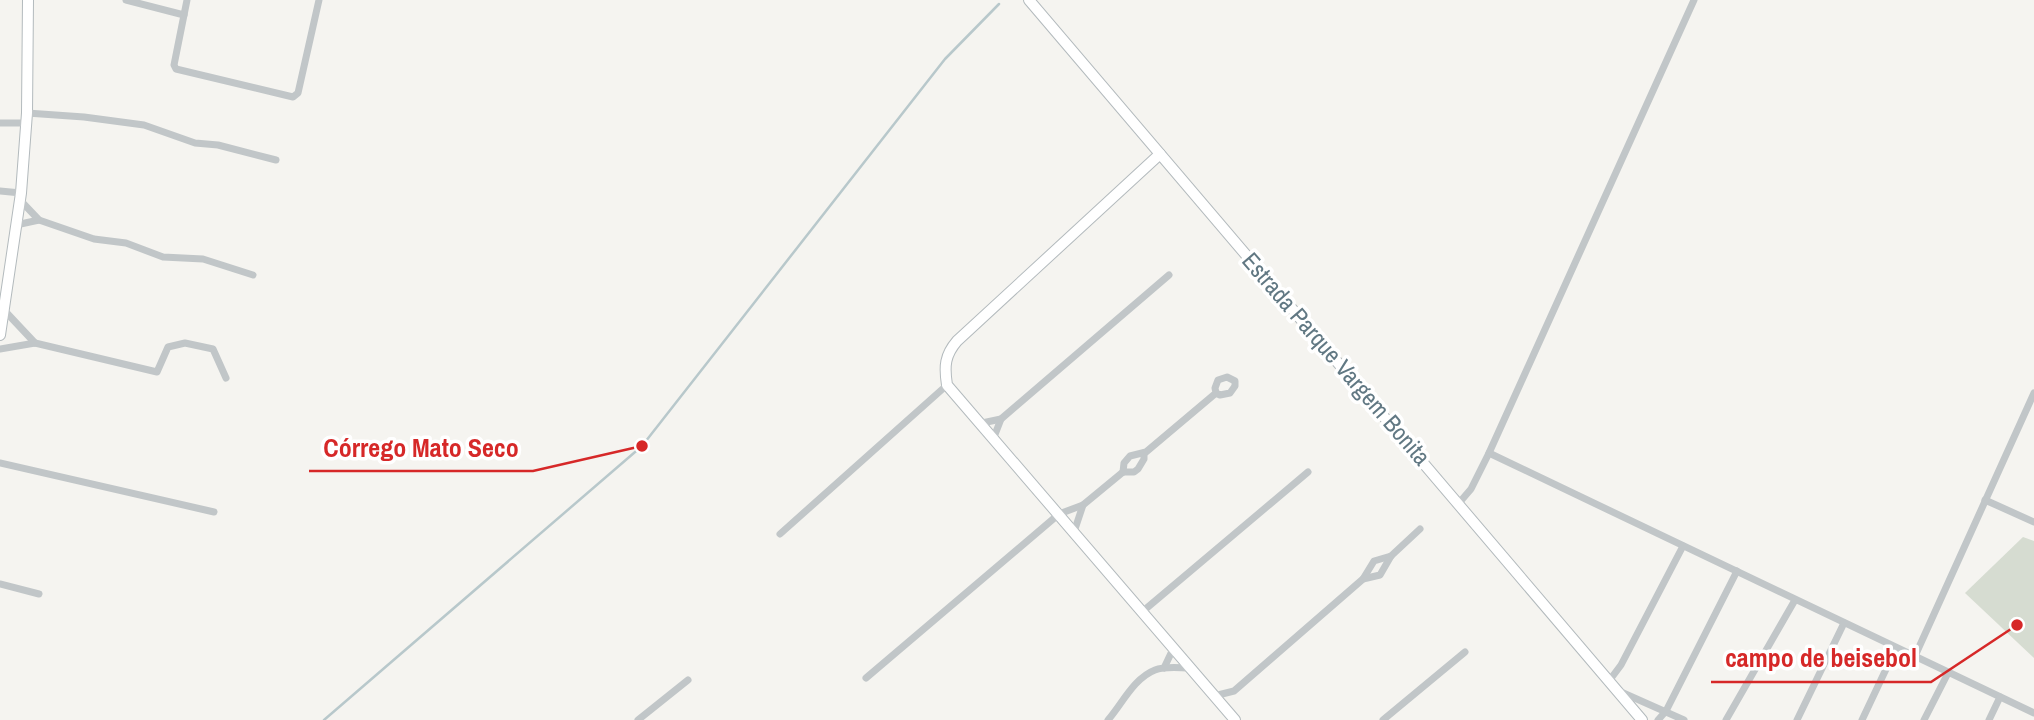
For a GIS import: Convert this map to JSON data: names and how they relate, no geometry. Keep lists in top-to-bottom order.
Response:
{
  "streets": {
    "street": ["Estrada Parque Vargem Bonita"]
  },
  "places": ["Córrego Mato Seco", "campo de beisebol"]
}
